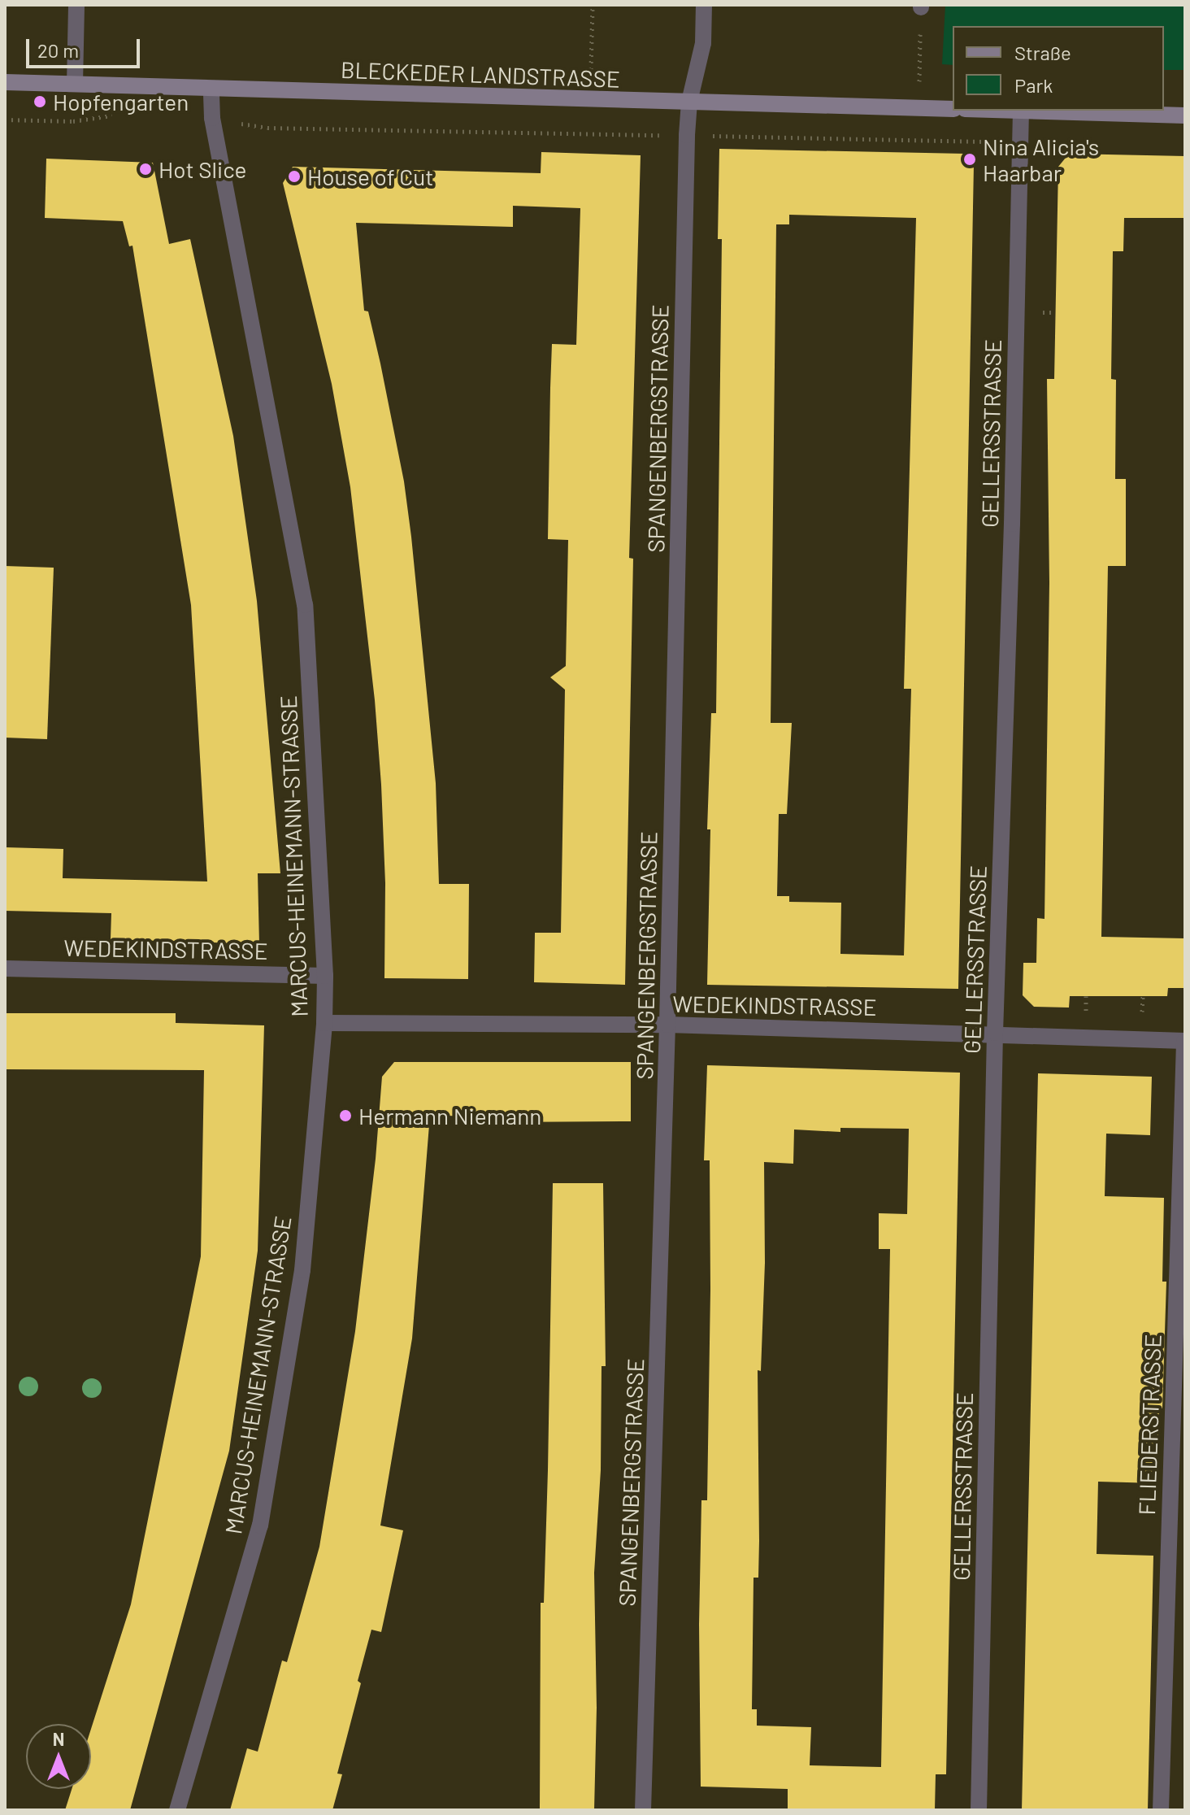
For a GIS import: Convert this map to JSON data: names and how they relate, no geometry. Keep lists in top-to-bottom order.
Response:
{
  "streets": {
    "street": [
      "BLECKEDER LANDSTRASSE",
      "SPANGENBERGSTRASSE",
      "GELLERSSTRASSE",
      "MARCUS-HEINEMANN-STRASSE",
      "WEDEKINDSTRASSE",
      "FLIEDERSTRASSE"
    ]
  },
  "crossings": [
    ["BLECKEDER LANDSTRASSE", "SPANGENBERGSTRASSE"],
    ["BLECKEDER LANDSTRASSE", "MARCUS-HEINEMANN-STRASSE"],
    ["SPANGENBERGSTRASSE", "WEDEKINDSTRASSE"],
    ["GELLERSSTRASSE", "WEDEKINDSTRASSE"],
    ["MARCUS-HEINEMANN-STRASSE", "WEDEKINDSTRASSE"],
    ["WEDEKINDSTRASSE", "FLIEDERSTRASSE"]
  ],
  "places": [
    "Hopfengarten",
    "Nina Alicia's Haarbar",
    "Hot Slice",
    "House of Cut",
    "Hermann Niemann"
  ],
  "legend": ["Straße", "Park"],
  "scale_bar": "20 m",
  "north": "top"
}
